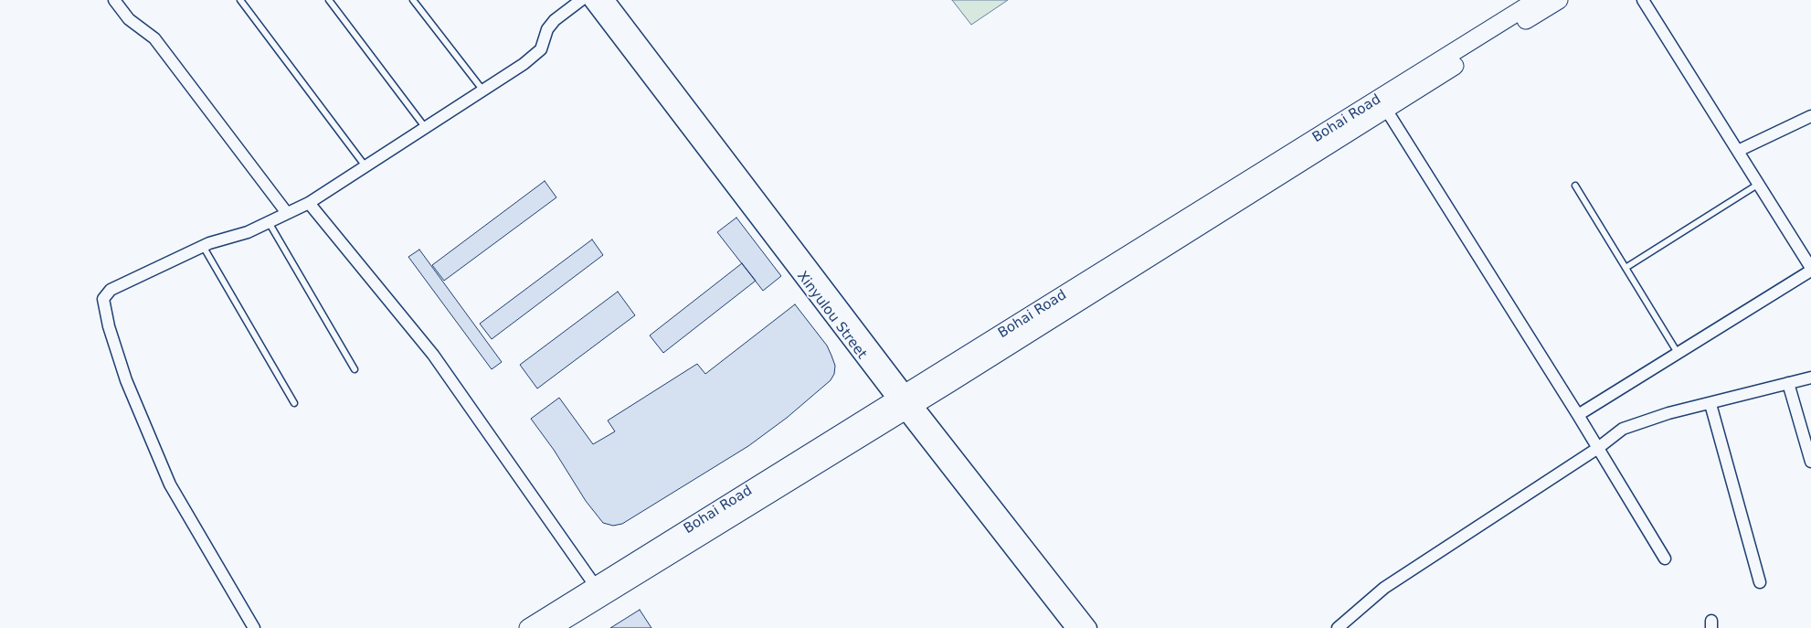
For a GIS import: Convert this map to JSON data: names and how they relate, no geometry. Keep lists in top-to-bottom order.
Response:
{
  "streets": {
    "main road": ["Bohai Road"],
    "street": ["Xinyulou Street"]
  },
  "crossings": [
    ["Bohai Road", "Xinyulou Street"]
  ]
}
